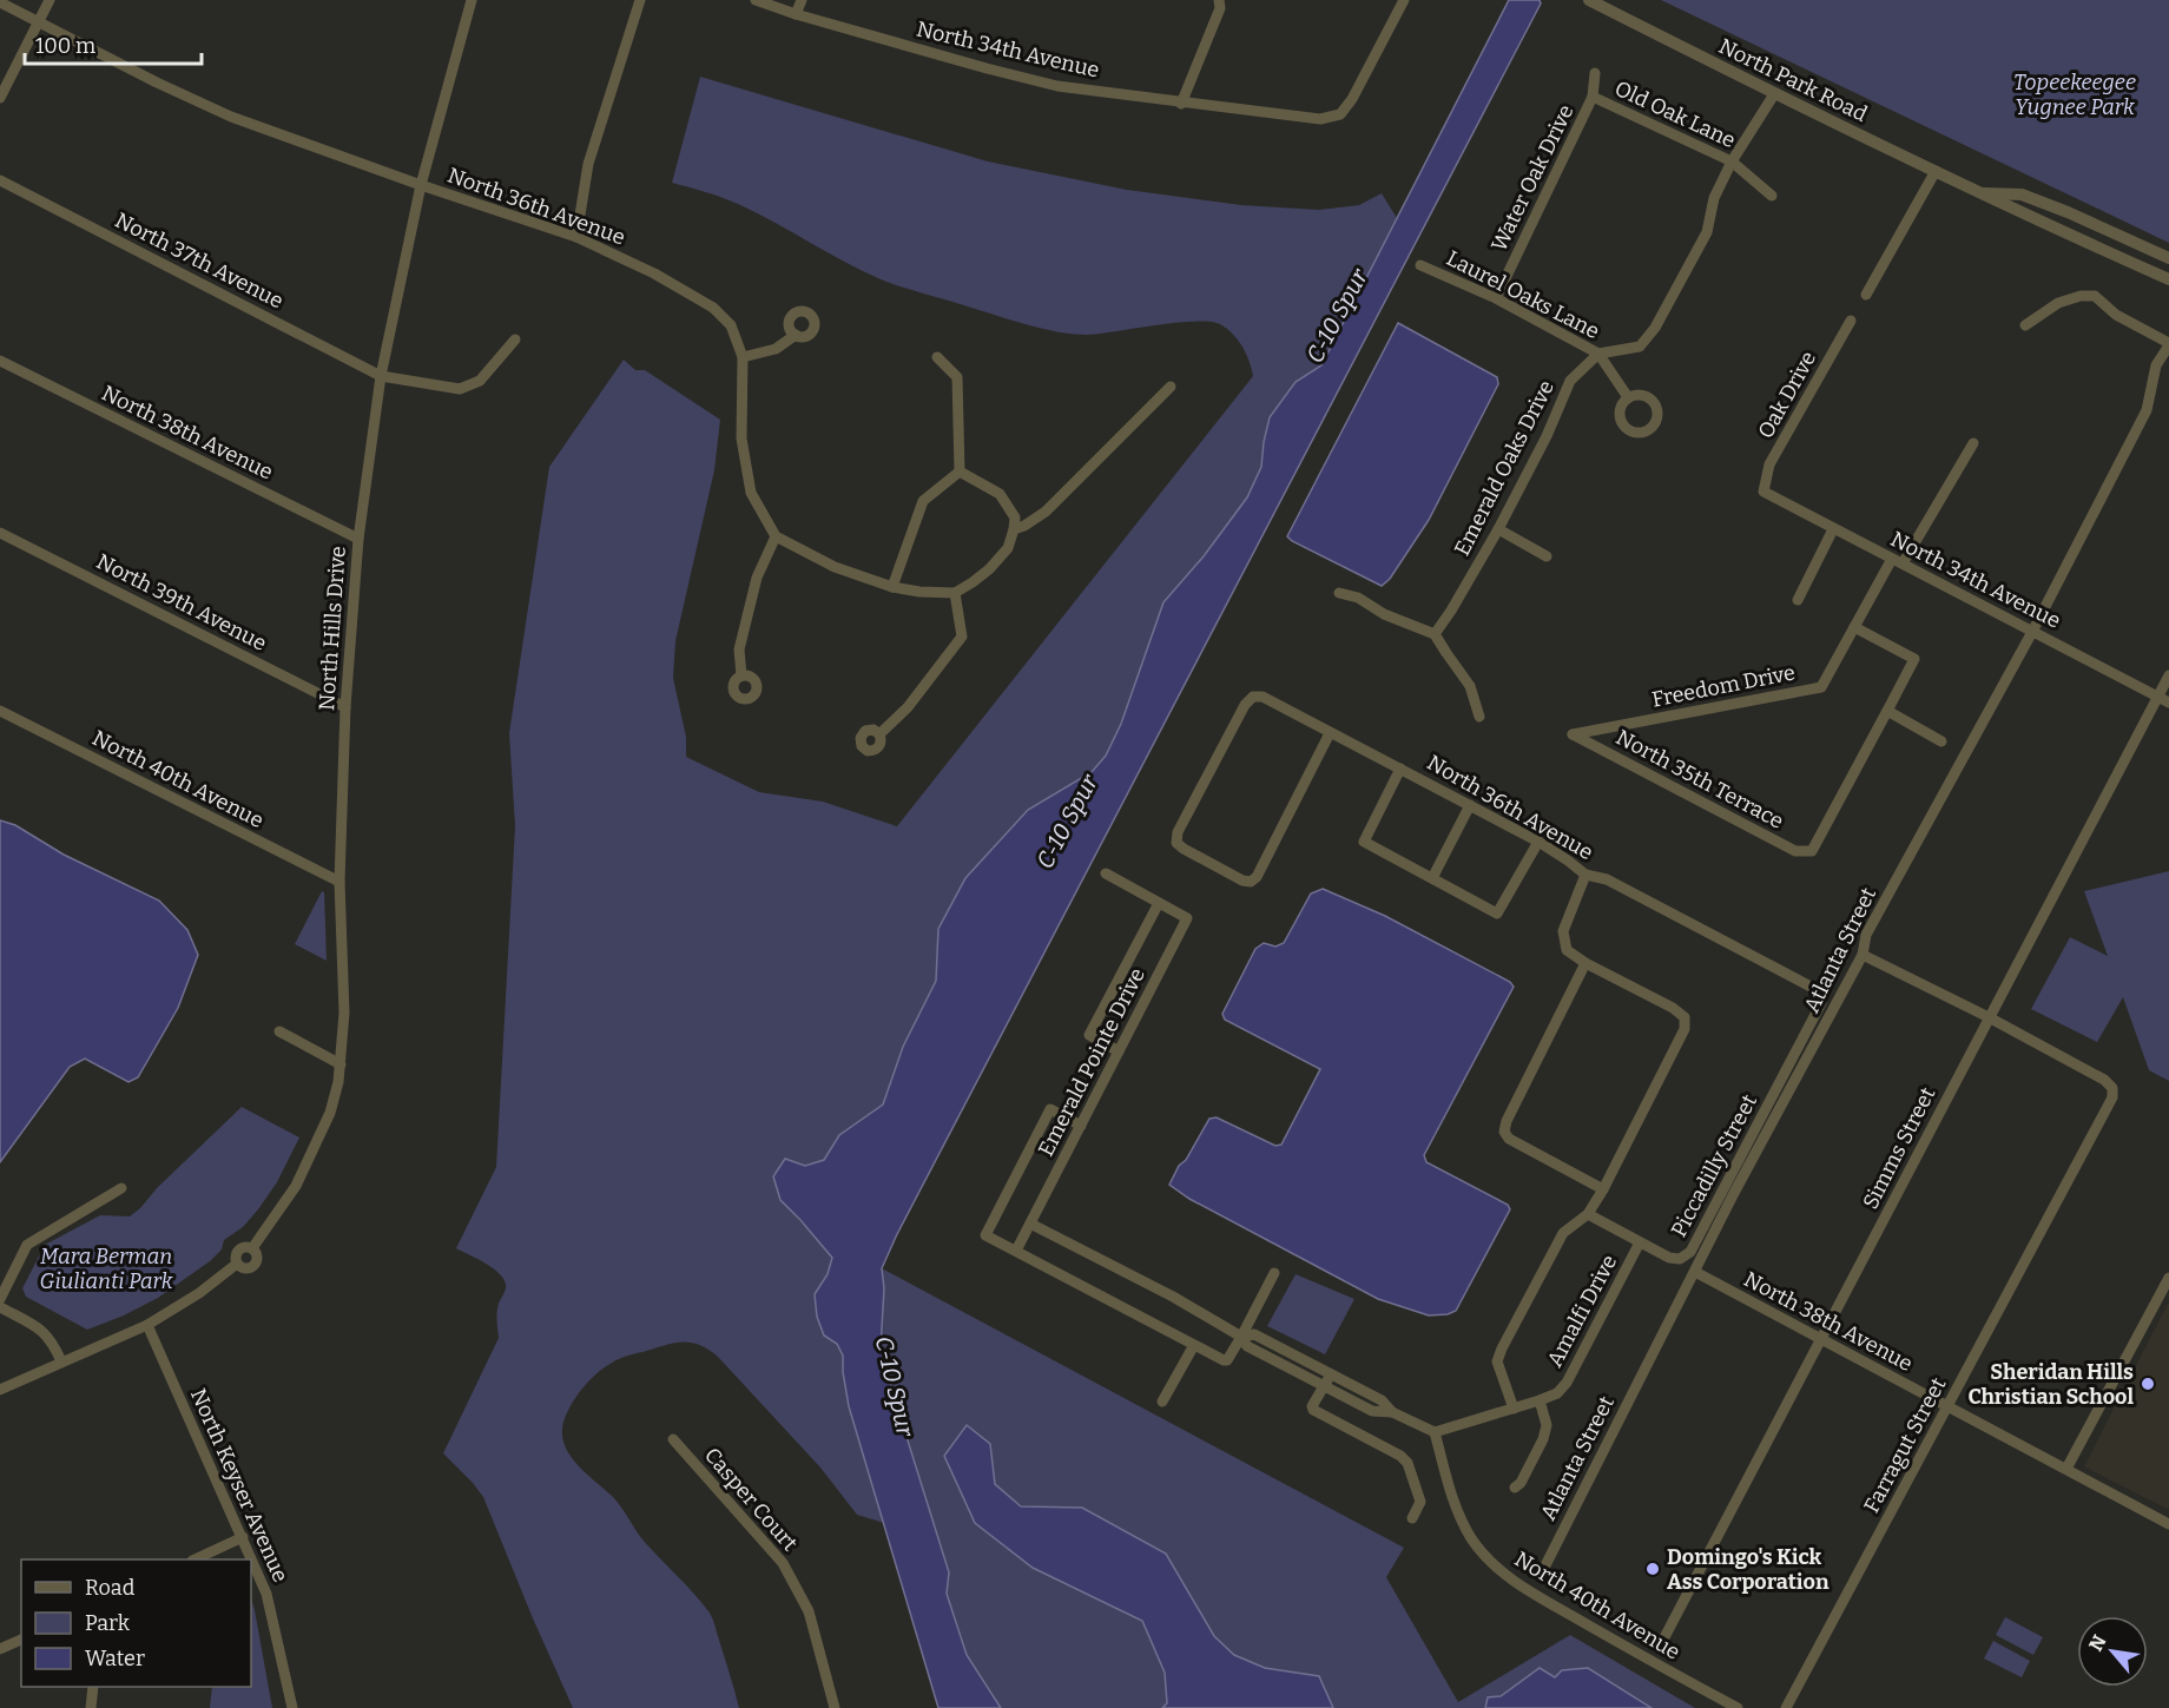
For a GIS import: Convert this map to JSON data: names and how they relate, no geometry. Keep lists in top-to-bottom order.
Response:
{
  "streets": {
    "street": [
      "North 34th Avenue",
      "North Park Road",
      "Old Oak Lane",
      "Water Oak Drive",
      "North 36th Avenue",
      "North 37th Avenue",
      "Laurel Oaks Lane",
      "Oak Drive",
      "North 38th Avenue",
      "Emerald Oaks Drive",
      "North 39th Avenue",
      "North Hills Drive",
      "Freedom Drive",
      "North 40th Avenue",
      "North 35th Terrace",
      "Atlanta Street",
      "Emerald Pointe Drive",
      "Simms Street",
      "Piccadilly Street",
      "Amalfi Drive",
      "Farragut Street",
      "North Keyser Avenue",
      "Casper Court"
    ]
  },
  "crossings": [
    ["North 34th Avenue", "Oak Drive"],
    ["North 34th Avenue", "Freedom Drive"],
    ["North 34th Avenue", "Atlanta Street"],
    ["North 34th Avenue", "Simms Street"],
    ["Old Oak Lane", "Water Oak Drive"],
    ["Water Oak Drive", "Laurel Oaks Lane"],
    ["North 36th Avenue", "North Hills Drive"],
    ["North 36th Avenue", "Piccadilly Street"],
    ["North 37th Avenue", "North Hills Drive"],
    ["Laurel Oaks Lane", "Emerald Oaks Drive"],
    ["North 38th Avenue", "North Hills Drive"],
    ["North 38th Avenue", "Atlanta Street"],
    ["North 38th Avenue", "Simms Street"],
    ["North 38th Avenue", "Farragut Street"],
    ["North 39th Avenue", "North Hills Drive"],
    ["North Hills Drive", "North 40th Avenue"],
    ["Freedom Drive", "North 35th Terrace"],
    ["North 40th Avenue", "Amalfi Drive"],
    ["Simms Street", "Farragut Street"],
    ["Piccadilly Street", "Amalfi Drive"]
  ],
  "water": ["C-10 Spur"],
  "parks": ["Topeekeegee Yugnee Park", "Mara Berman Giulianti Park"],
  "places": ["Sheridan Hills Christian School", "Domingo's Kick Ass Corporation"],
  "legend": ["Road", "Park", "Water"],
  "scale_bar": "100 m",
  "north": "top left"
}
